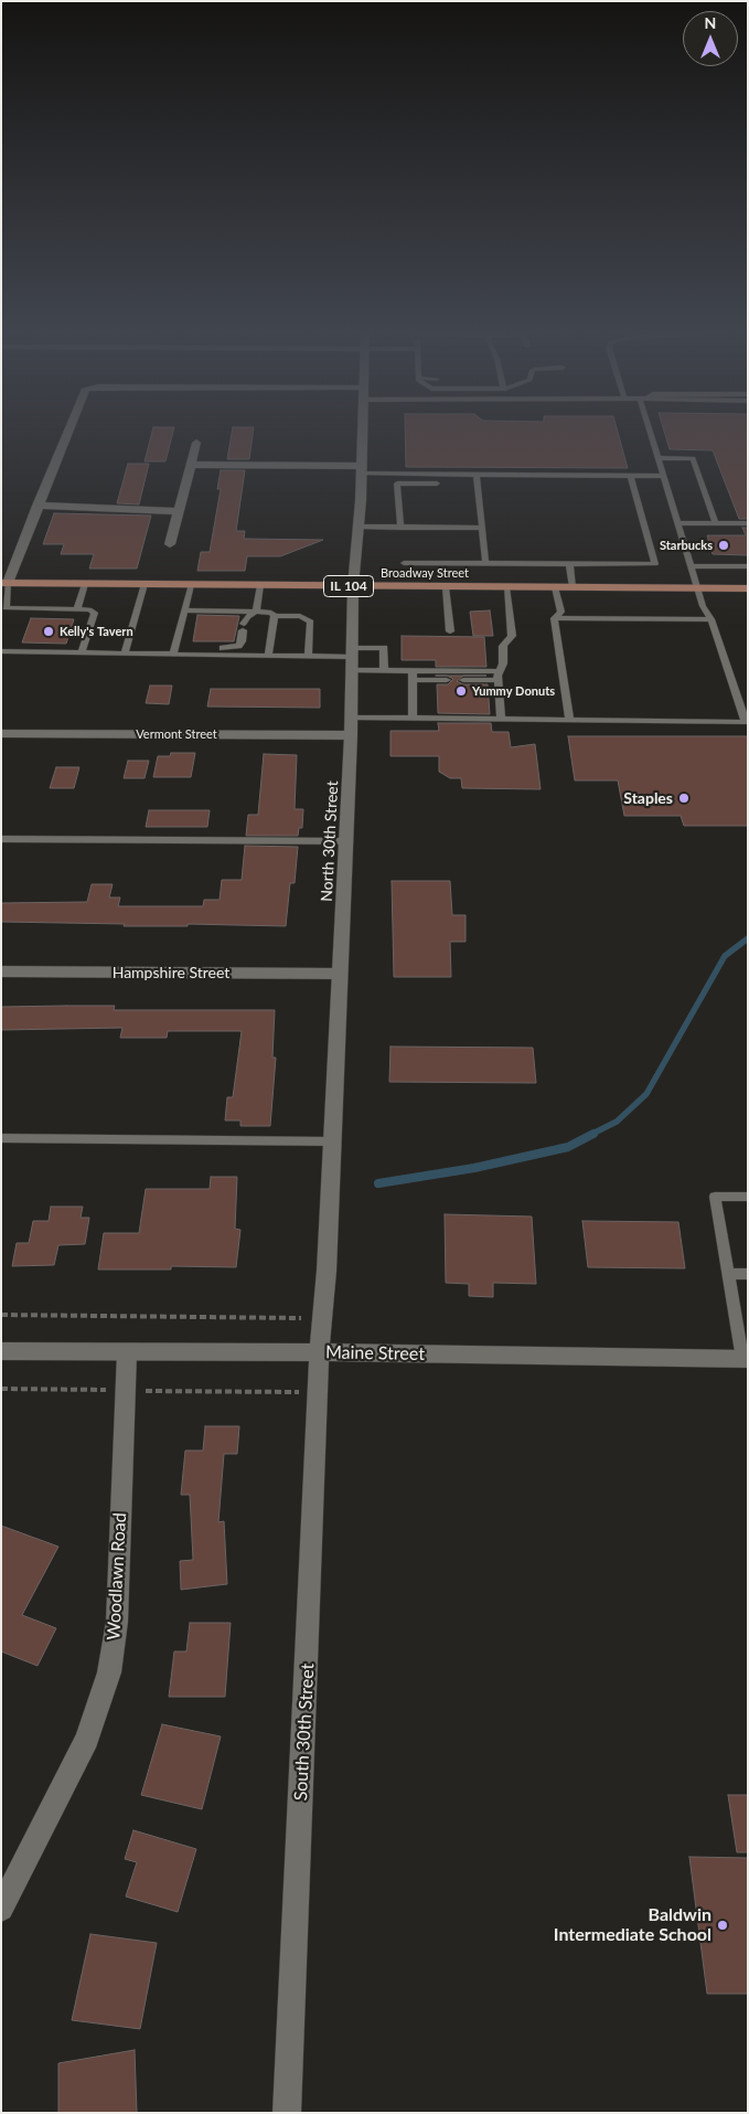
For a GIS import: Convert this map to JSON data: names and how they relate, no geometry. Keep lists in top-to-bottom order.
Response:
{
  "streets": {
    "main road": ["Broadway Street", "IL 104"],
    "street": [
      "Vermont Street",
      "North 30th Street",
      "Hampshire Street",
      "Maine Street",
      "Woodlawn Road",
      "South 30th Street"
    ]
  },
  "crossings": [
    ["Broadway Street", "North 30th Street"],
    ["Vermont Street", "North 30th Street"],
    ["North 30th Street", "Hampshire Street"],
    ["North 30th Street", "Maine Street"],
    ["North 30th Street", "South 30th Street"],
    ["Maine Street", "Woodlawn Road"],
    ["Maine Street", "South 30th Street"]
  ],
  "places": [
    "Starbucks",
    "Kelly's Tavern",
    "Yummy Donuts",
    "Staples",
    "Baldwin Intermediate School"
  ],
  "north": "top"
}
